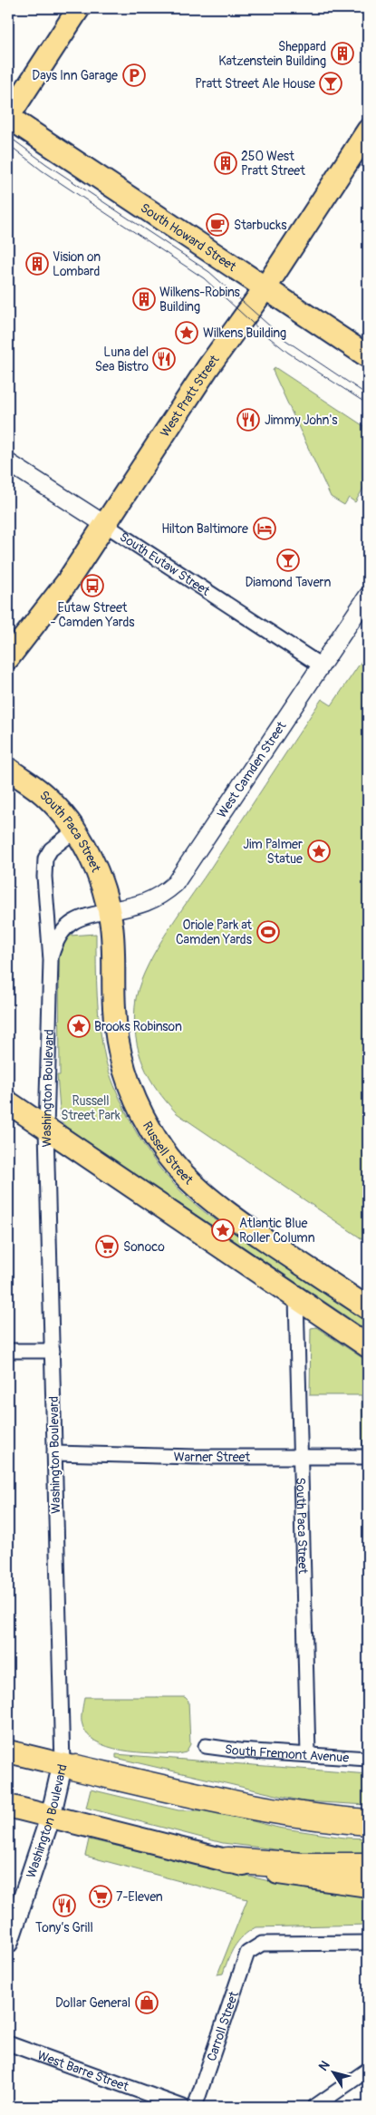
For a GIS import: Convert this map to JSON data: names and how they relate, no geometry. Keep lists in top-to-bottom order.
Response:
{
  "streets": {
    "main road": [
      "South Howard Street",
      "West Pratt Street",
      "South Paca Street",
      "Washington Boulevard",
      "Russell Street"
    ],
    "street": [
      "South Eutaw Street",
      "West Camden Street",
      "Warner Street",
      "South Fremont Avenue",
      "Carroll Street",
      "West Barre Street"
    ]
  },
  "crossings": [
    ["South Howard Street", "West Pratt Street"],
    ["West Pratt Street", "South Eutaw Street"],
    ["South Eutaw Street", "West Camden Street"],
    ["West Camden Street", "South Paca Street"],
    ["West Camden Street", "Washington Boulevard"],
    ["West Camden Street", "Russell Street"],
    ["South Paca Street", "Washington Boulevard"],
    ["South Paca Street", "Russell Street"],
    ["South Paca Street", "Warner Street"],
    ["South Paca Street", "South Fremont Avenue"],
    ["Washington Boulevard", "Russell Street"],
    ["Washington Boulevard", "Warner Street"]
  ],
  "parks": ["Russell Street Park"],
  "places": {
    "building": [
      "Sheppard Katzenstein Building",
      "250 West Pratt Street",
      "Vision on Lombard",
      "Wilkens-Robins Building"
    ],
    "parking": ["Days Inn Garage"],
    "bar": ["Pratt Street Ale House", "Diamond Tavern"],
    "cafe": ["Starbucks"],
    "place": [
      "Wilkens Building",
      "Jim Palmer Statue",
      "Brooks Robinson",
      "Atlantic Blue Roller Column"
    ],
    "restaurant": ["Luna del Sea Bistro", "Jimmy John's", "Tony’s Grill"],
    "hotel": ["Hilton Baltimore"],
    "bus stop": ["Eutaw Street - Camden Yards"],
    "sports": ["Oriole Park at Camden Yards"],
    "supermarket": ["Sonoco", "7-Eleven"],
    "shop": ["Dollar General"]
  },
  "north": "top left"
}
